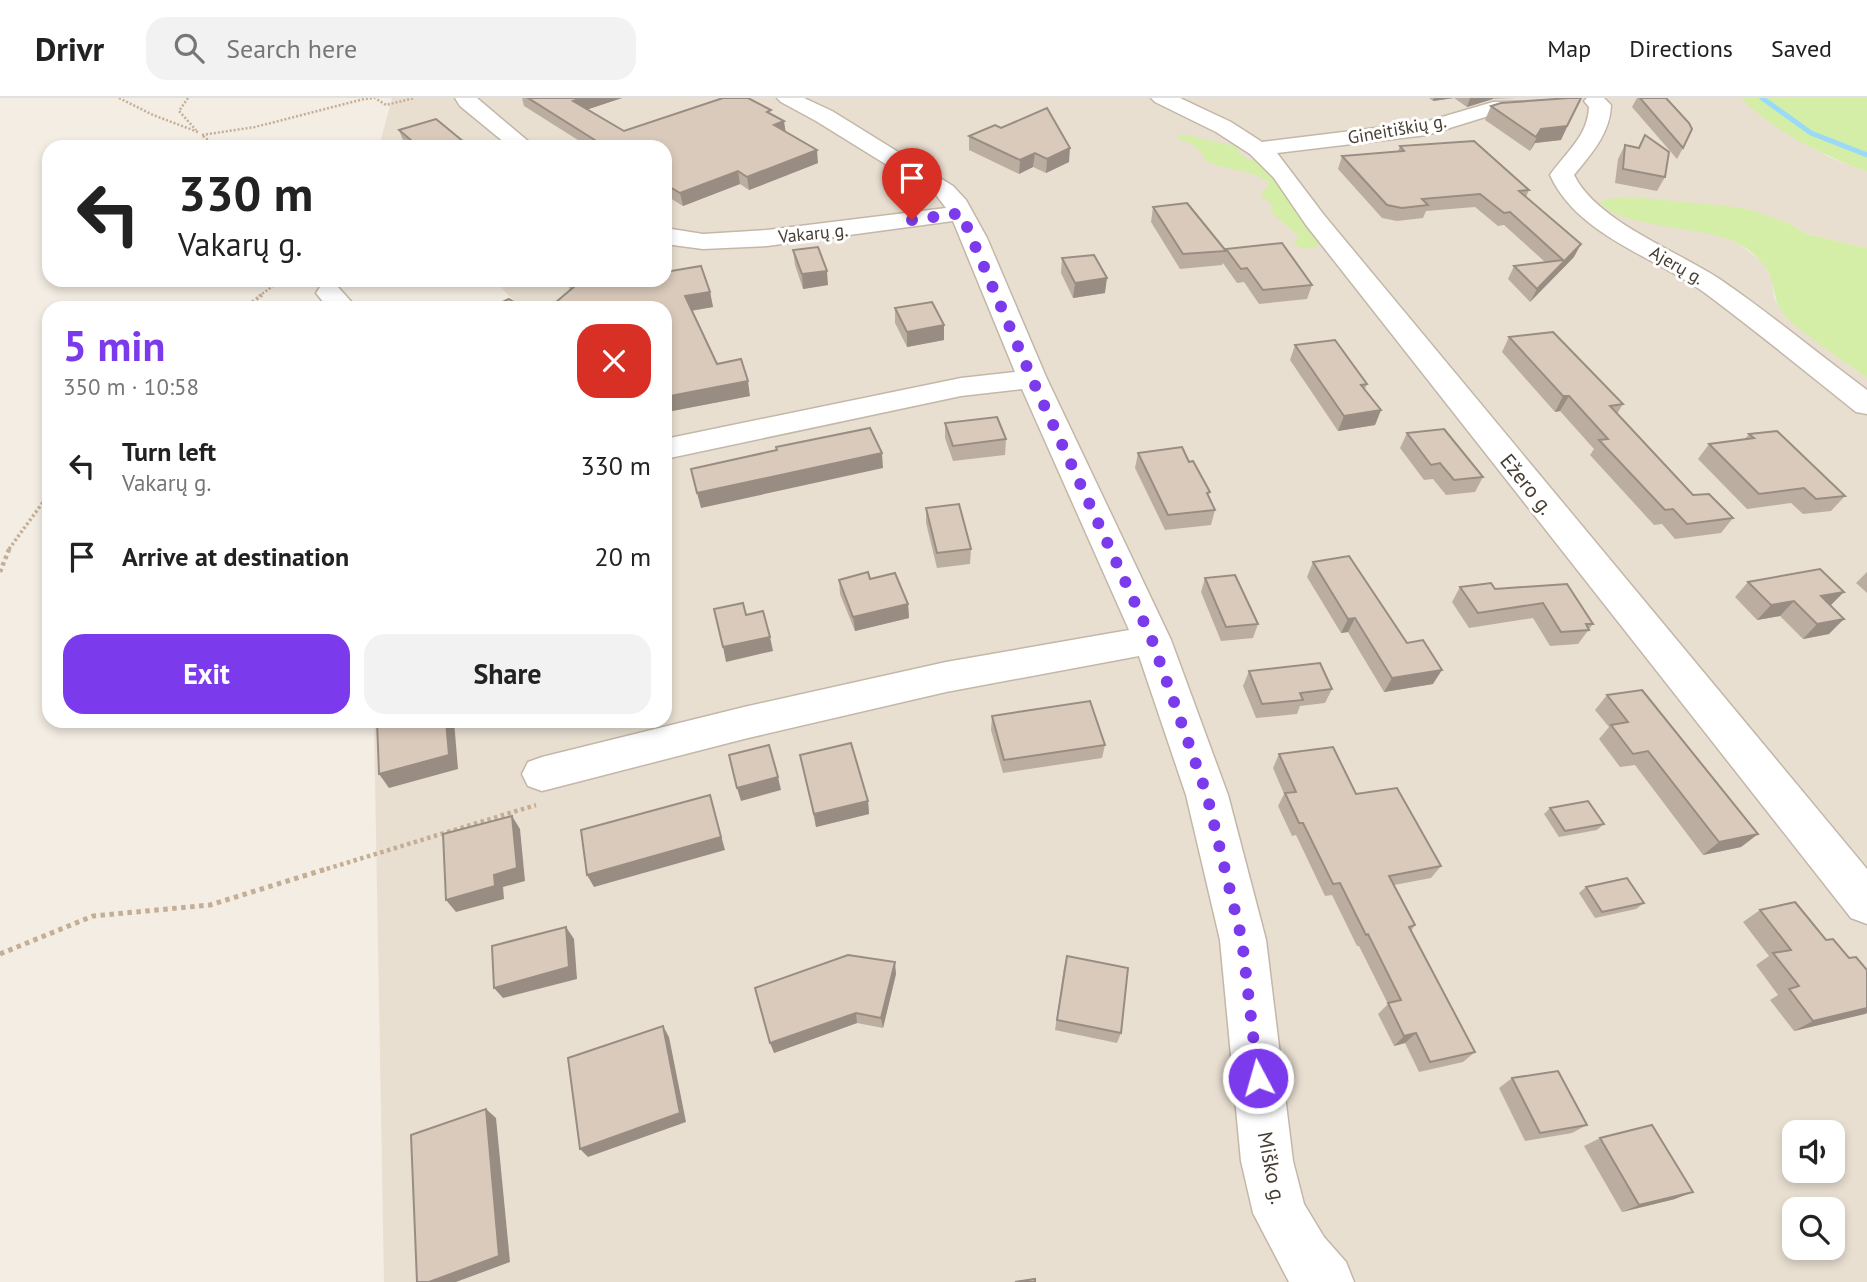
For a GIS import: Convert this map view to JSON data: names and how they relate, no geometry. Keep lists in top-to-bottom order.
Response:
{
  "streets": {
    "street": [
      "Gineitiškių g.",
      "Vakarų g.",
      "Ajerų g.",
      "Ežero g.",
      "Miško g."
    ]
  },
  "crossings": [
    ["Gineitiškių g.", "Ajerų g."],
    ["Gineitiškių g.", "Ežero g."],
    ["Vakarų g.", "Miško g."]
  ],
  "page": {
    "header": "Drivr",
    "search": "Search here",
    "nav": ["Map", "Directions", "Saved"],
    "turn": ["330 m", "Vakarų g."],
    "heading": ["5 min", "350 m · 10:58"],
    "list": [
      {
        "name": "Turn left",
        "note": "Vakarų g.",
        "value": "330 m"
      },
      {
        "name": "Arrive at destination",
        "value": "20 m"
      }
    ],
    "buttons": ["Exit", "Share"]
  }
}
